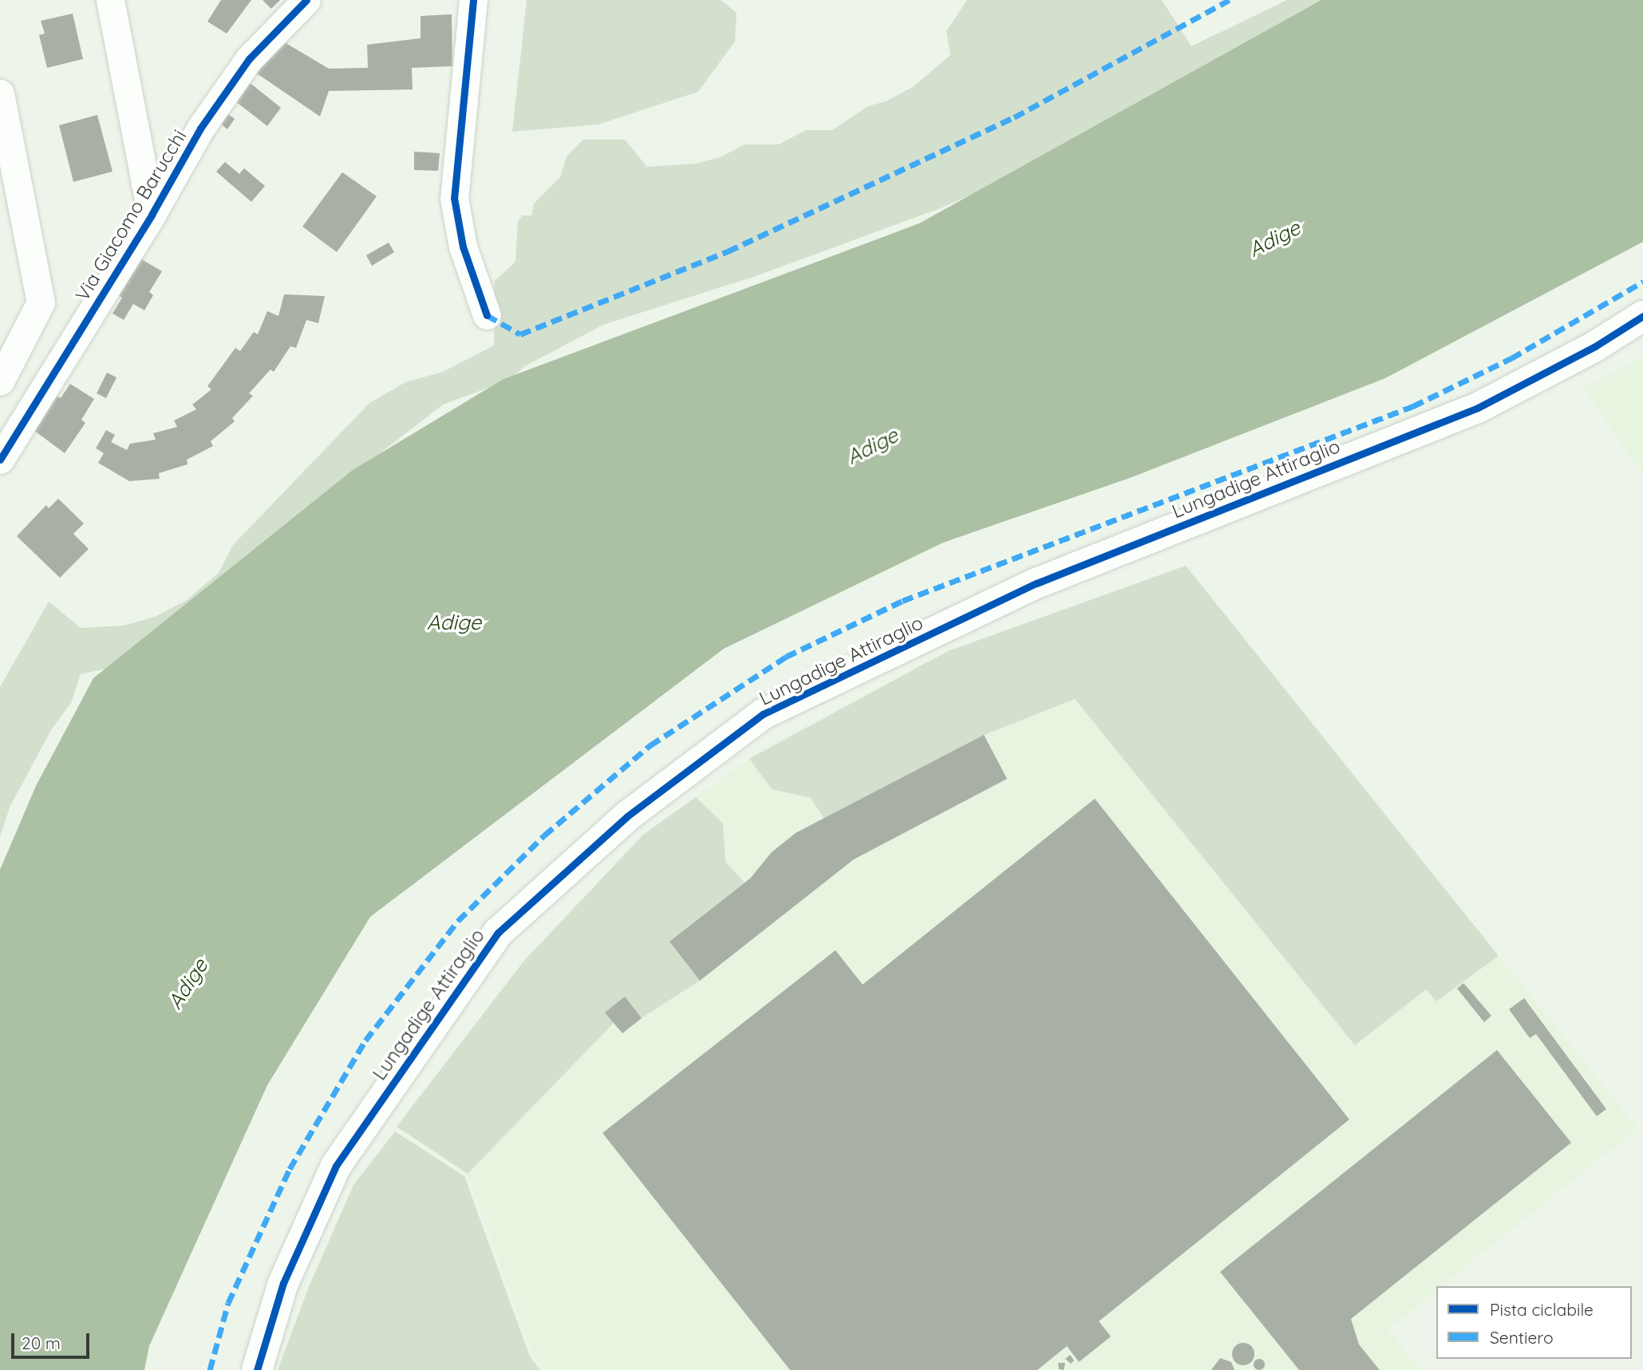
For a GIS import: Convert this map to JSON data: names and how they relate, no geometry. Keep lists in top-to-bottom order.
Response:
{
  "streets": {
    "street": ["Via Giacomo Barucchi", "Lungadige Attiraglio"]
  },
  "water": ["Adige"],
  "legend": ["Pista ciclabile", "Sentiero"],
  "scale_bar": "20 m"
}
